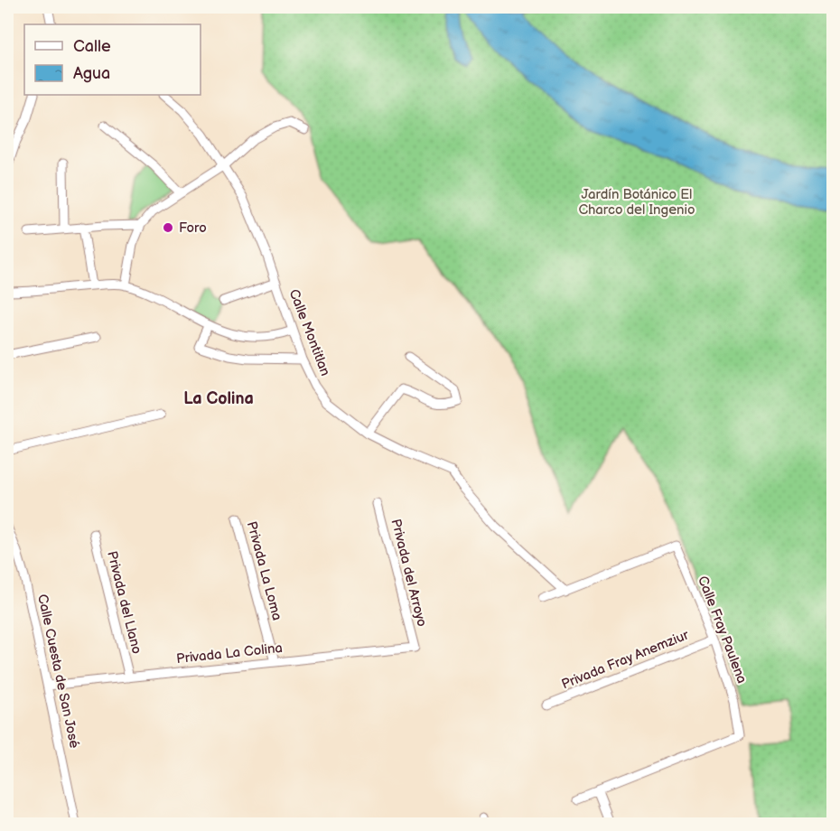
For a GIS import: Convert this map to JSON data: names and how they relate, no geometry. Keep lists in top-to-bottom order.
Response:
{
  "streets": {
    "street": [
      "Calle Montitlan",
      "Privada La Loma",
      "Privada del Arroyo",
      "Privada del Llano",
      "Calle Fray Paulena",
      "Privada La Colina",
      "Privada Fray Anemziur",
      "Calle Cuesta de San José"
    ]
  },
  "crossings": [
    ["Calle Montitlan", "Calle Fray Paulena"],
    ["Privada La Loma", "Privada La Colina"],
    ["Privada del Arroyo", "Privada La Colina"],
    ["Privada del Llano", "Privada La Colina"],
    ["Calle Fray Paulena", "Privada Fray Anemziur"],
    ["Privada La Colina", "Calle Cuesta de San José"]
  ],
  "districts": ["La Colina"],
  "parks": ["Jardín Botánico El Charco del Ingenio"],
  "places": ["Foro"],
  "legend": ["Calle", "Agua"]
}
